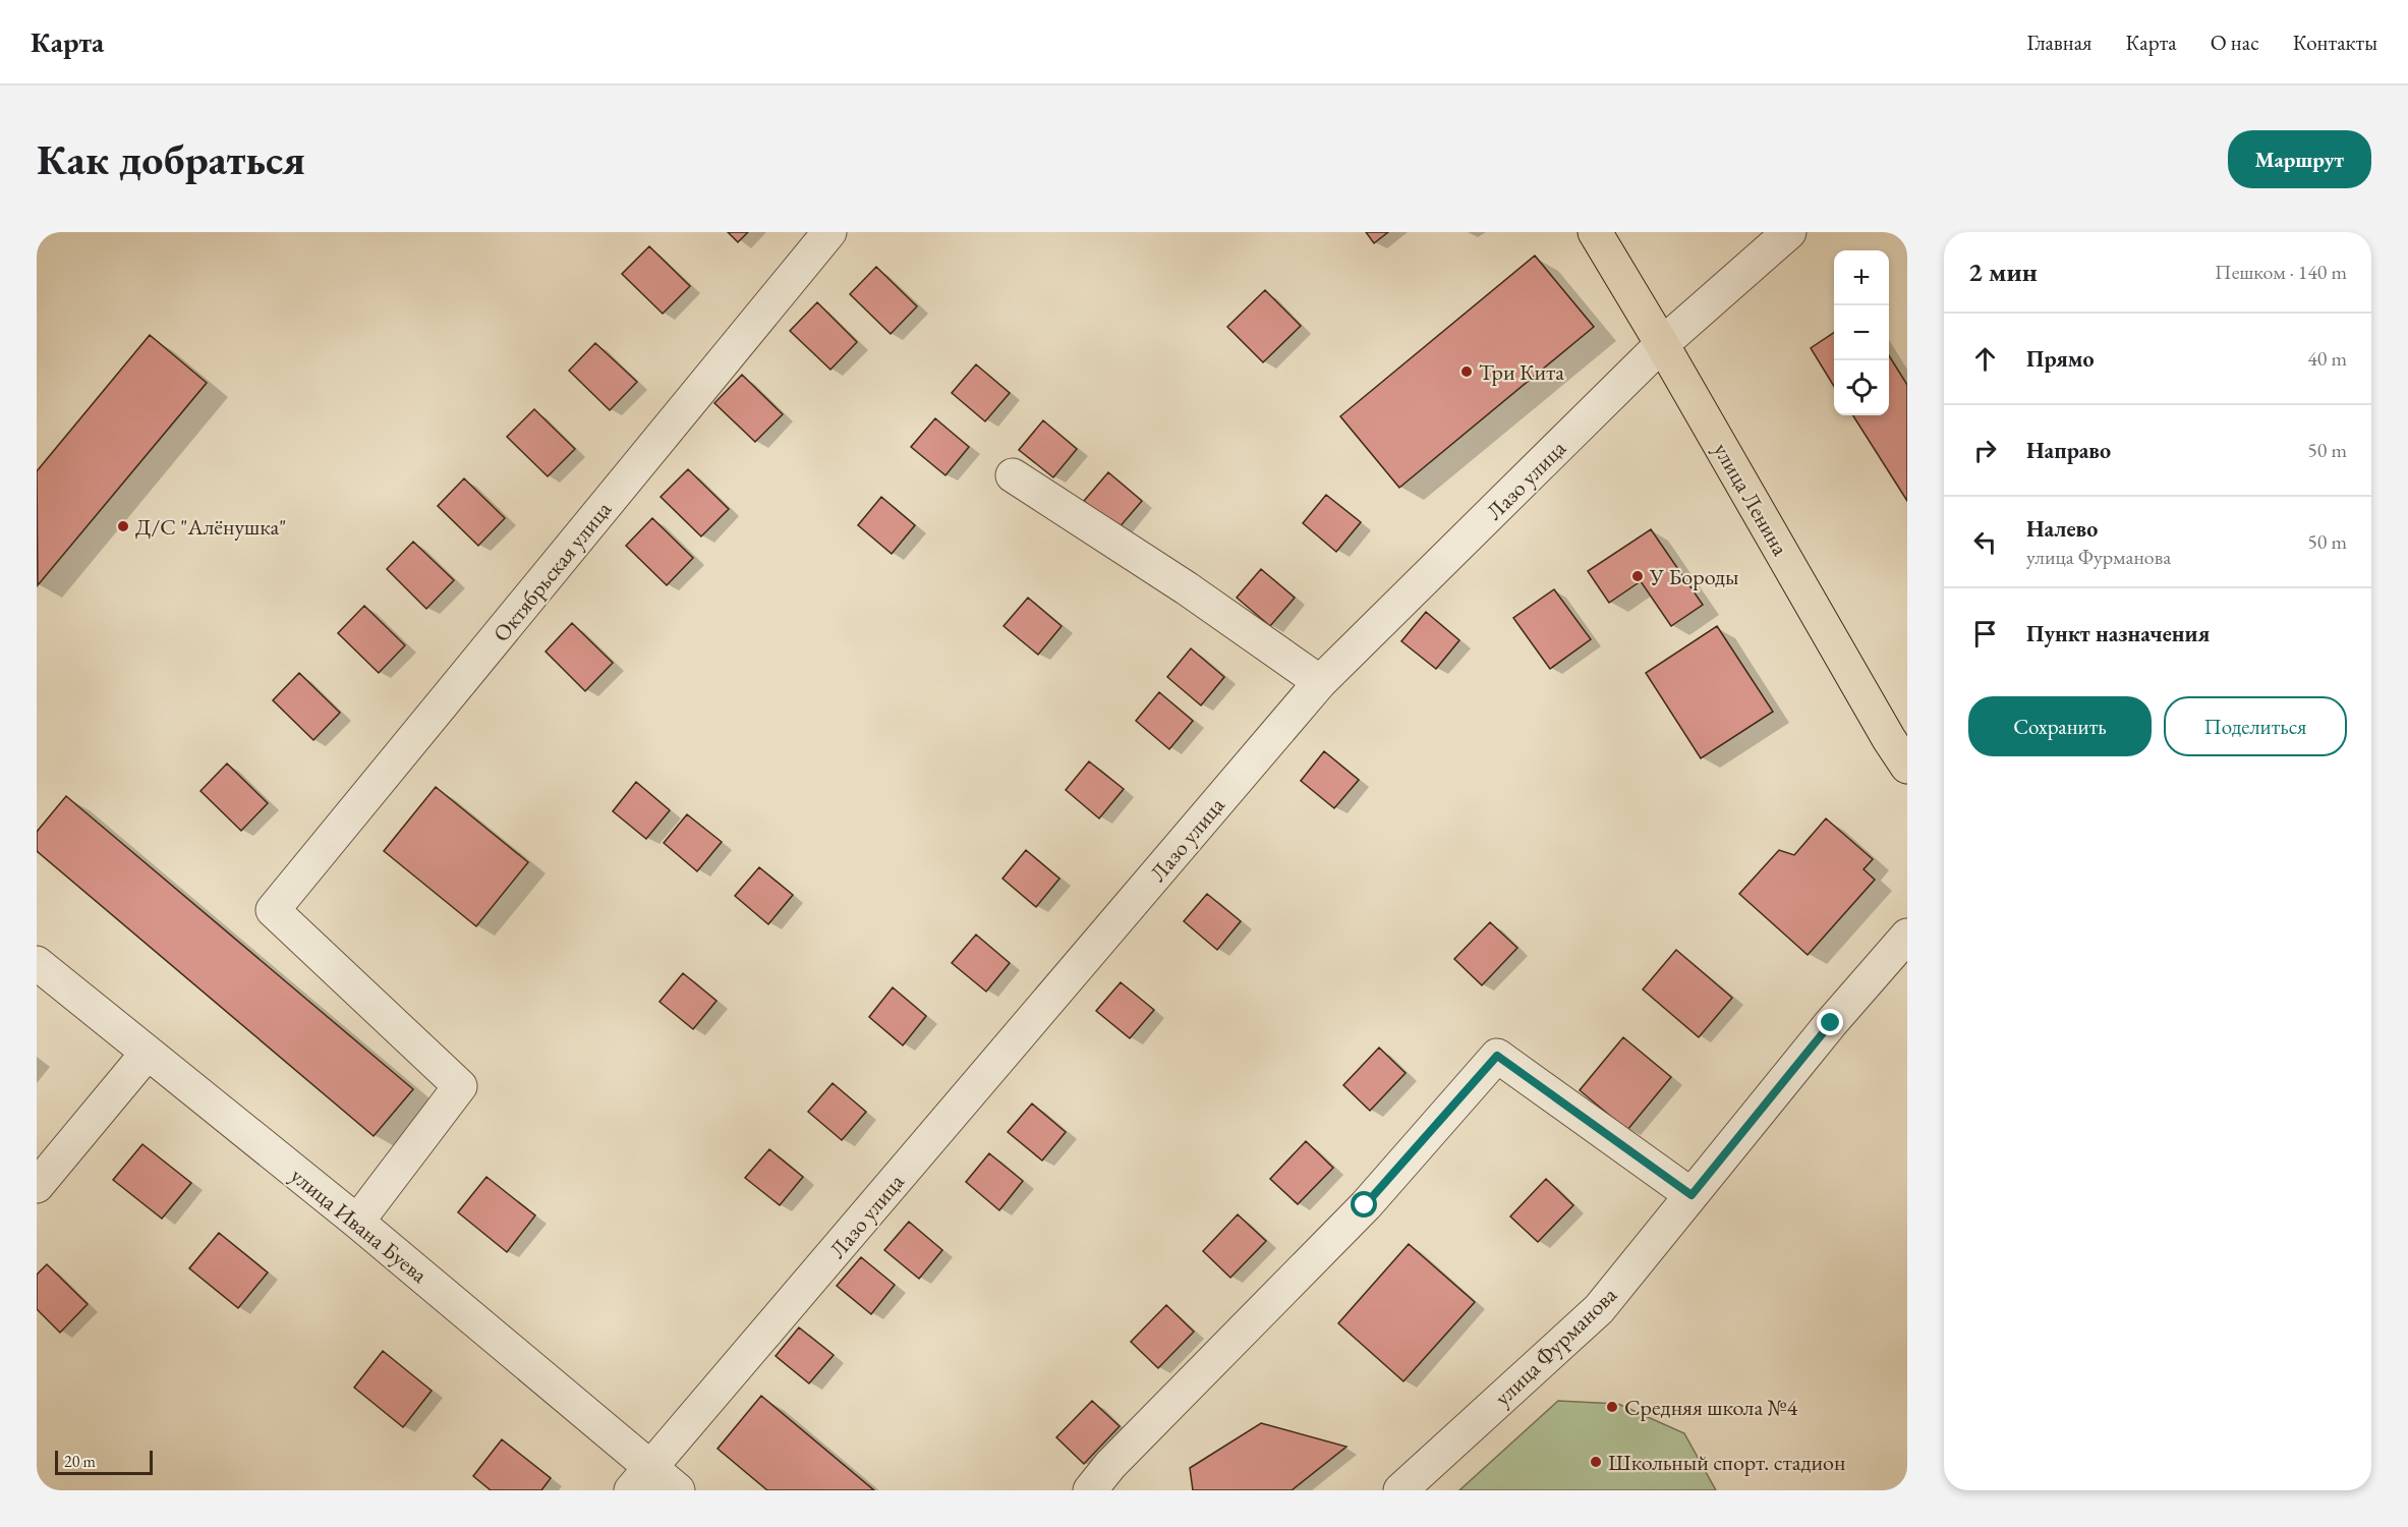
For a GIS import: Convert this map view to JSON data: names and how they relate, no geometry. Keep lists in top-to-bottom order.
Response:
{
  "streets": {
    "main road": ["улица Ленина"],
    "street": [
      "Лазо улица",
      "Октябрьская улица",
      "улица Ивана Буева",
      "улица Фурманова"
    ]
  },
  "crossings": [
    ["Лазо улица", "улица Ленина"],
    ["Лазо улица", "улица Ивана Буева"],
    ["Октябрьская улица", "улица Ивана Буева"]
  ],
  "places": [
    "Три Кита",
    "Д/С \"Алёнушка\"",
    "У Бороды",
    "Средняя школа №4",
    "Школьный спорт. стадион"
  ],
  "scale_bar": "20 m",
  "page": {
    "header": "Карта",
    "nav": [
      "Главная",
      "Карта",
      "О нас",
      "Контакты"
    ],
    "buttons": [
      "Маршрут",
      ["Сохранить", "Поделиться"]
    ],
    "title": "Как добраться",
    "heading": ["2 мин", "Пешком · 140 m"],
    "map_buttons": ["+", "−"],
    "list": [
      ["Прямо", "40 m"],
      ["Направо", "50 m"],
      ["Налево", "улица Фурманова", "50 m"],
      "Пункт назначения"
    ],
    "scale": "20 m"
  }
}
